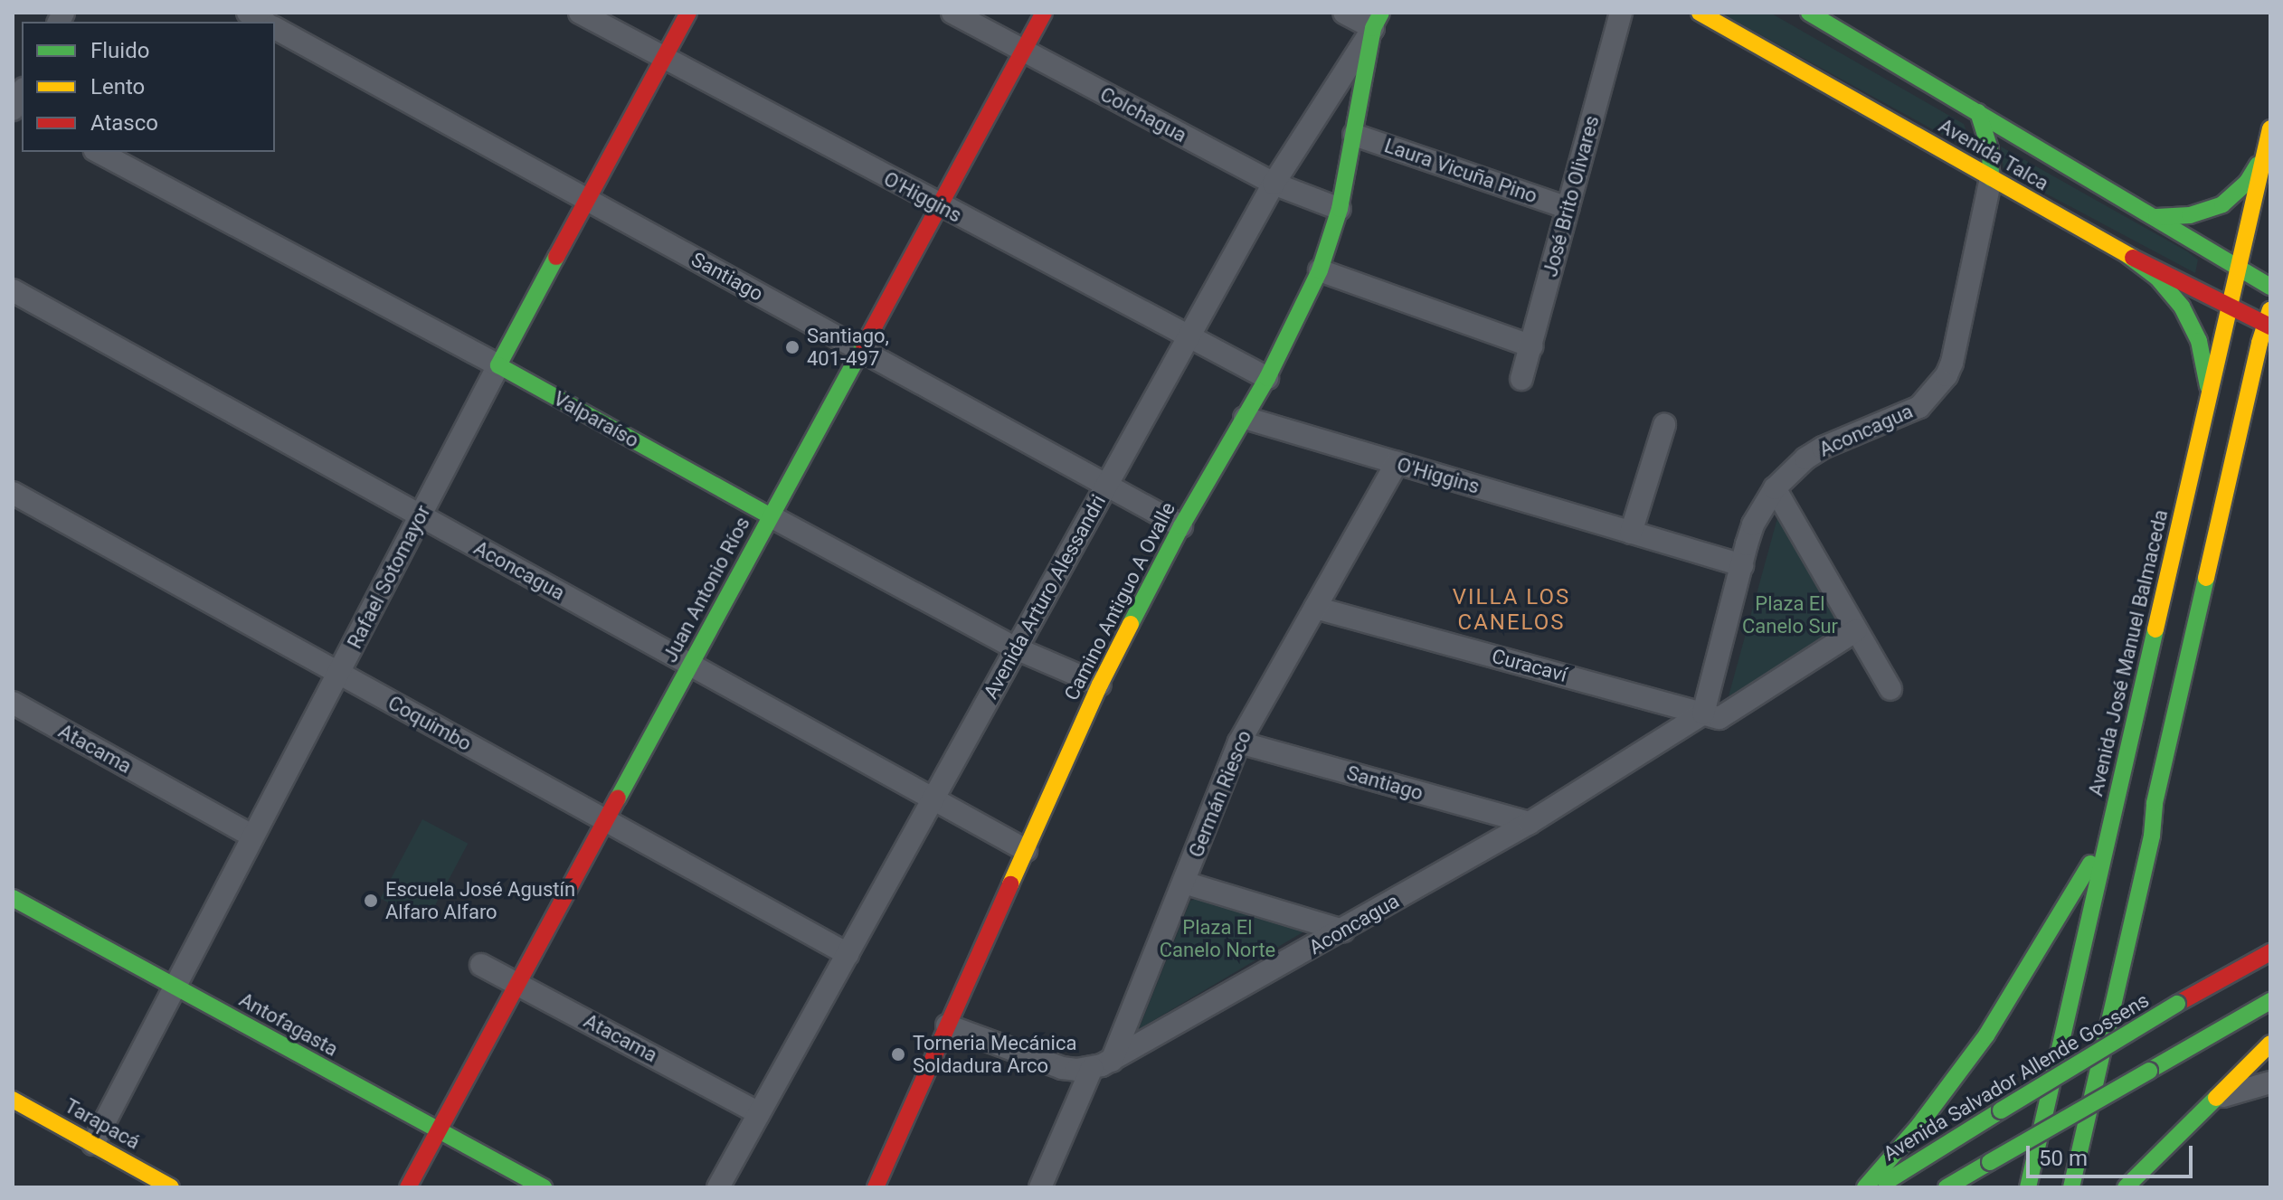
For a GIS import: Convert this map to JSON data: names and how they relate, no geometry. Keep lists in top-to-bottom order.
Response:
{
  "streets": {
    "main road": [
      "Avenida Talca",
      "Valparaíso",
      "Rafael Sotomayor",
      "Juan Antonio Ríos",
      "Camino Antiguo A Ovalle",
      "Avenida José Manuel Balmaceda",
      "Antofagasta",
      "Avenida Salvador Allende Gossens",
      "Tarapacá"
    ],
    "street": [
      "Colchagua",
      "Laura Vicuña Pino",
      "José Brito Olivares",
      "O'Higgins",
      "Santiago",
      "Aconcagua",
      "Avenida Arturo Alessandri",
      "Curacaví",
      "Coquimbo",
      "Atacama",
      "Germán Riesco"
    ]
  },
  "crossings": [
    ["Colchagua", "Juan Antonio Ríos"],
    ["Colchagua", "Avenida Arturo Alessandri"],
    ["Colchagua", "Camino Antiguo A Ovalle"],
    ["Avenida Talca", "Aconcagua"],
    ["Avenida Talca", "Avenida José Manuel Balmaceda"],
    ["Laura Vicuña Pino", "José Brito Olivares"],
    ["Laura Vicuña Pino", "Camino Antiguo A Ovalle"],
    ["O'Higgins", "Aconcagua"],
    ["O'Higgins", "Rafael Sotomayor"],
    ["O'Higgins", "Juan Antonio Ríos"],
    ["O'Higgins", "Avenida Arturo Alessandri"],
    ["O'Higgins", "Camino Antiguo A Ovalle"],
    ["O'Higgins", "Germán Riesco"],
    ["Santiago", "Aconcagua"],
    ["Santiago", "Rafael Sotomayor"],
    ["Santiago", "Juan Antonio Ríos"],
    ["Santiago", "Avenida Arturo Alessandri"],
    ["Santiago", "Camino Antiguo A Ovalle"],
    ["Santiago", "Germán Riesco"],
    ["Valparaíso", "Rafael Sotomayor"],
    ["Valparaíso", "Juan Antonio Ríos"],
    ["Valparaíso", "Avenida Arturo Alessandri"],
    ["Valparaíso", "Camino Antiguo A Ovalle"],
    ["Aconcagua", "Rafael Sotomayor"],
    ["Aconcagua", "Juan Antonio Ríos"],
    ["Aconcagua", "Avenida Arturo Alessandri"],
    ["Aconcagua", "Camino Antiguo A Ovalle"],
    ["Aconcagua", "Curacaví"],
    ["Aconcagua", "Germán Riesco"],
    ["Rafael Sotomayor", "Coquimbo"],
    ["Rafael Sotomayor", "Atacama"],
    ["Rafael Sotomayor", "Antofagasta"],
    ["Rafael Sotomayor", "Tarapacá"],
    ["Juan Antonio Ríos", "Coquimbo"],
    ["Juan Antonio Ríos", "Atacama"],
    ["Juan Antonio Ríos", "Antofagasta"],
    ["Avenida Arturo Alessandri", "Camino Antiguo A Ovalle"],
    ["Avenida Arturo Alessandri", "Coquimbo"],
    ["Avenida Arturo Alessandri", "Atacama"],
    ["Curacaví", "Germán Riesco"]
  ],
  "districts": ["VILLA LOS CANELOS"],
  "parks": ["Plaza El Canelo Sur", "Plaza El Canelo Norte"],
  "places": ["Santiago, 401-497", "Escuela José Agustín Alfaro Alfaro", "Torneria Mecánica Soldadura Arco"],
  "legend": ["Fluido", "Lento", "Atasco"],
  "scale_bar": "50 m"
}
